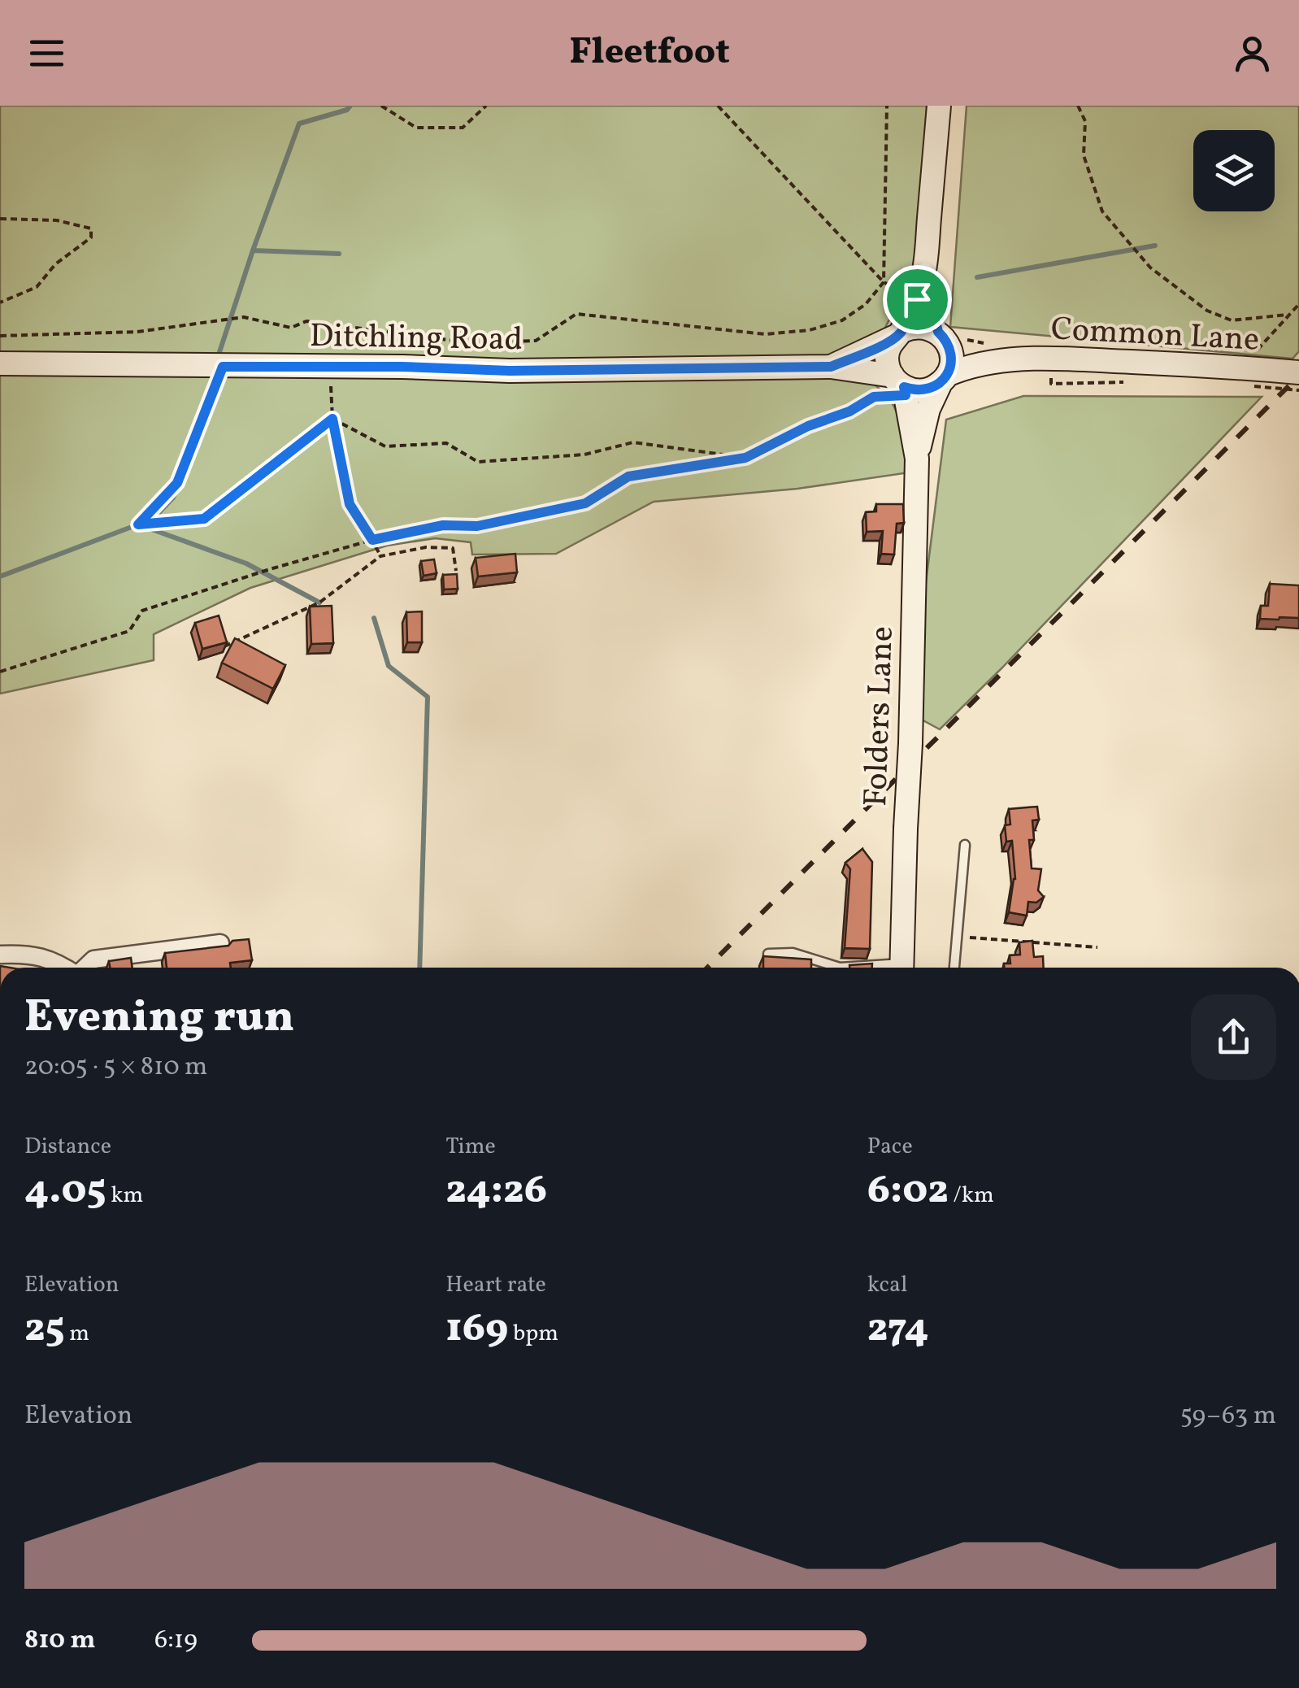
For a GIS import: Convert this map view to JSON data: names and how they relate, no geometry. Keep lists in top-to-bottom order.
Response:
{
  "streets": {
    "main road": ["Common Lane", "Ditchling Road", "Folders Lane"]
  },
  "crossings": [
    ["Common Lane", "Ditchling Road"],
    ["Common Lane", "Folders Lane"],
    ["Ditchling Road", "Folders Lane"]
  ],
  "page": {
    "header": "Fleetfoot",
    "heading": ["Evening run", "20:05 · 5 × 810 m"],
    "stats": [
      ["Distance", "4.05 km"],
      ["Time", "24:26"],
      ["Pace", "6:02 /km"],
      ["Elevation", "25 m"],
      ["Heart rate", "169 bpm"],
      ["kcal", "274"]
    ],
    "chart": ["Elevation", "59–63 m"],
    "list": [
      {
        "name": "810 m",
        "note": "6:19"
      }
    ]
  }
}
